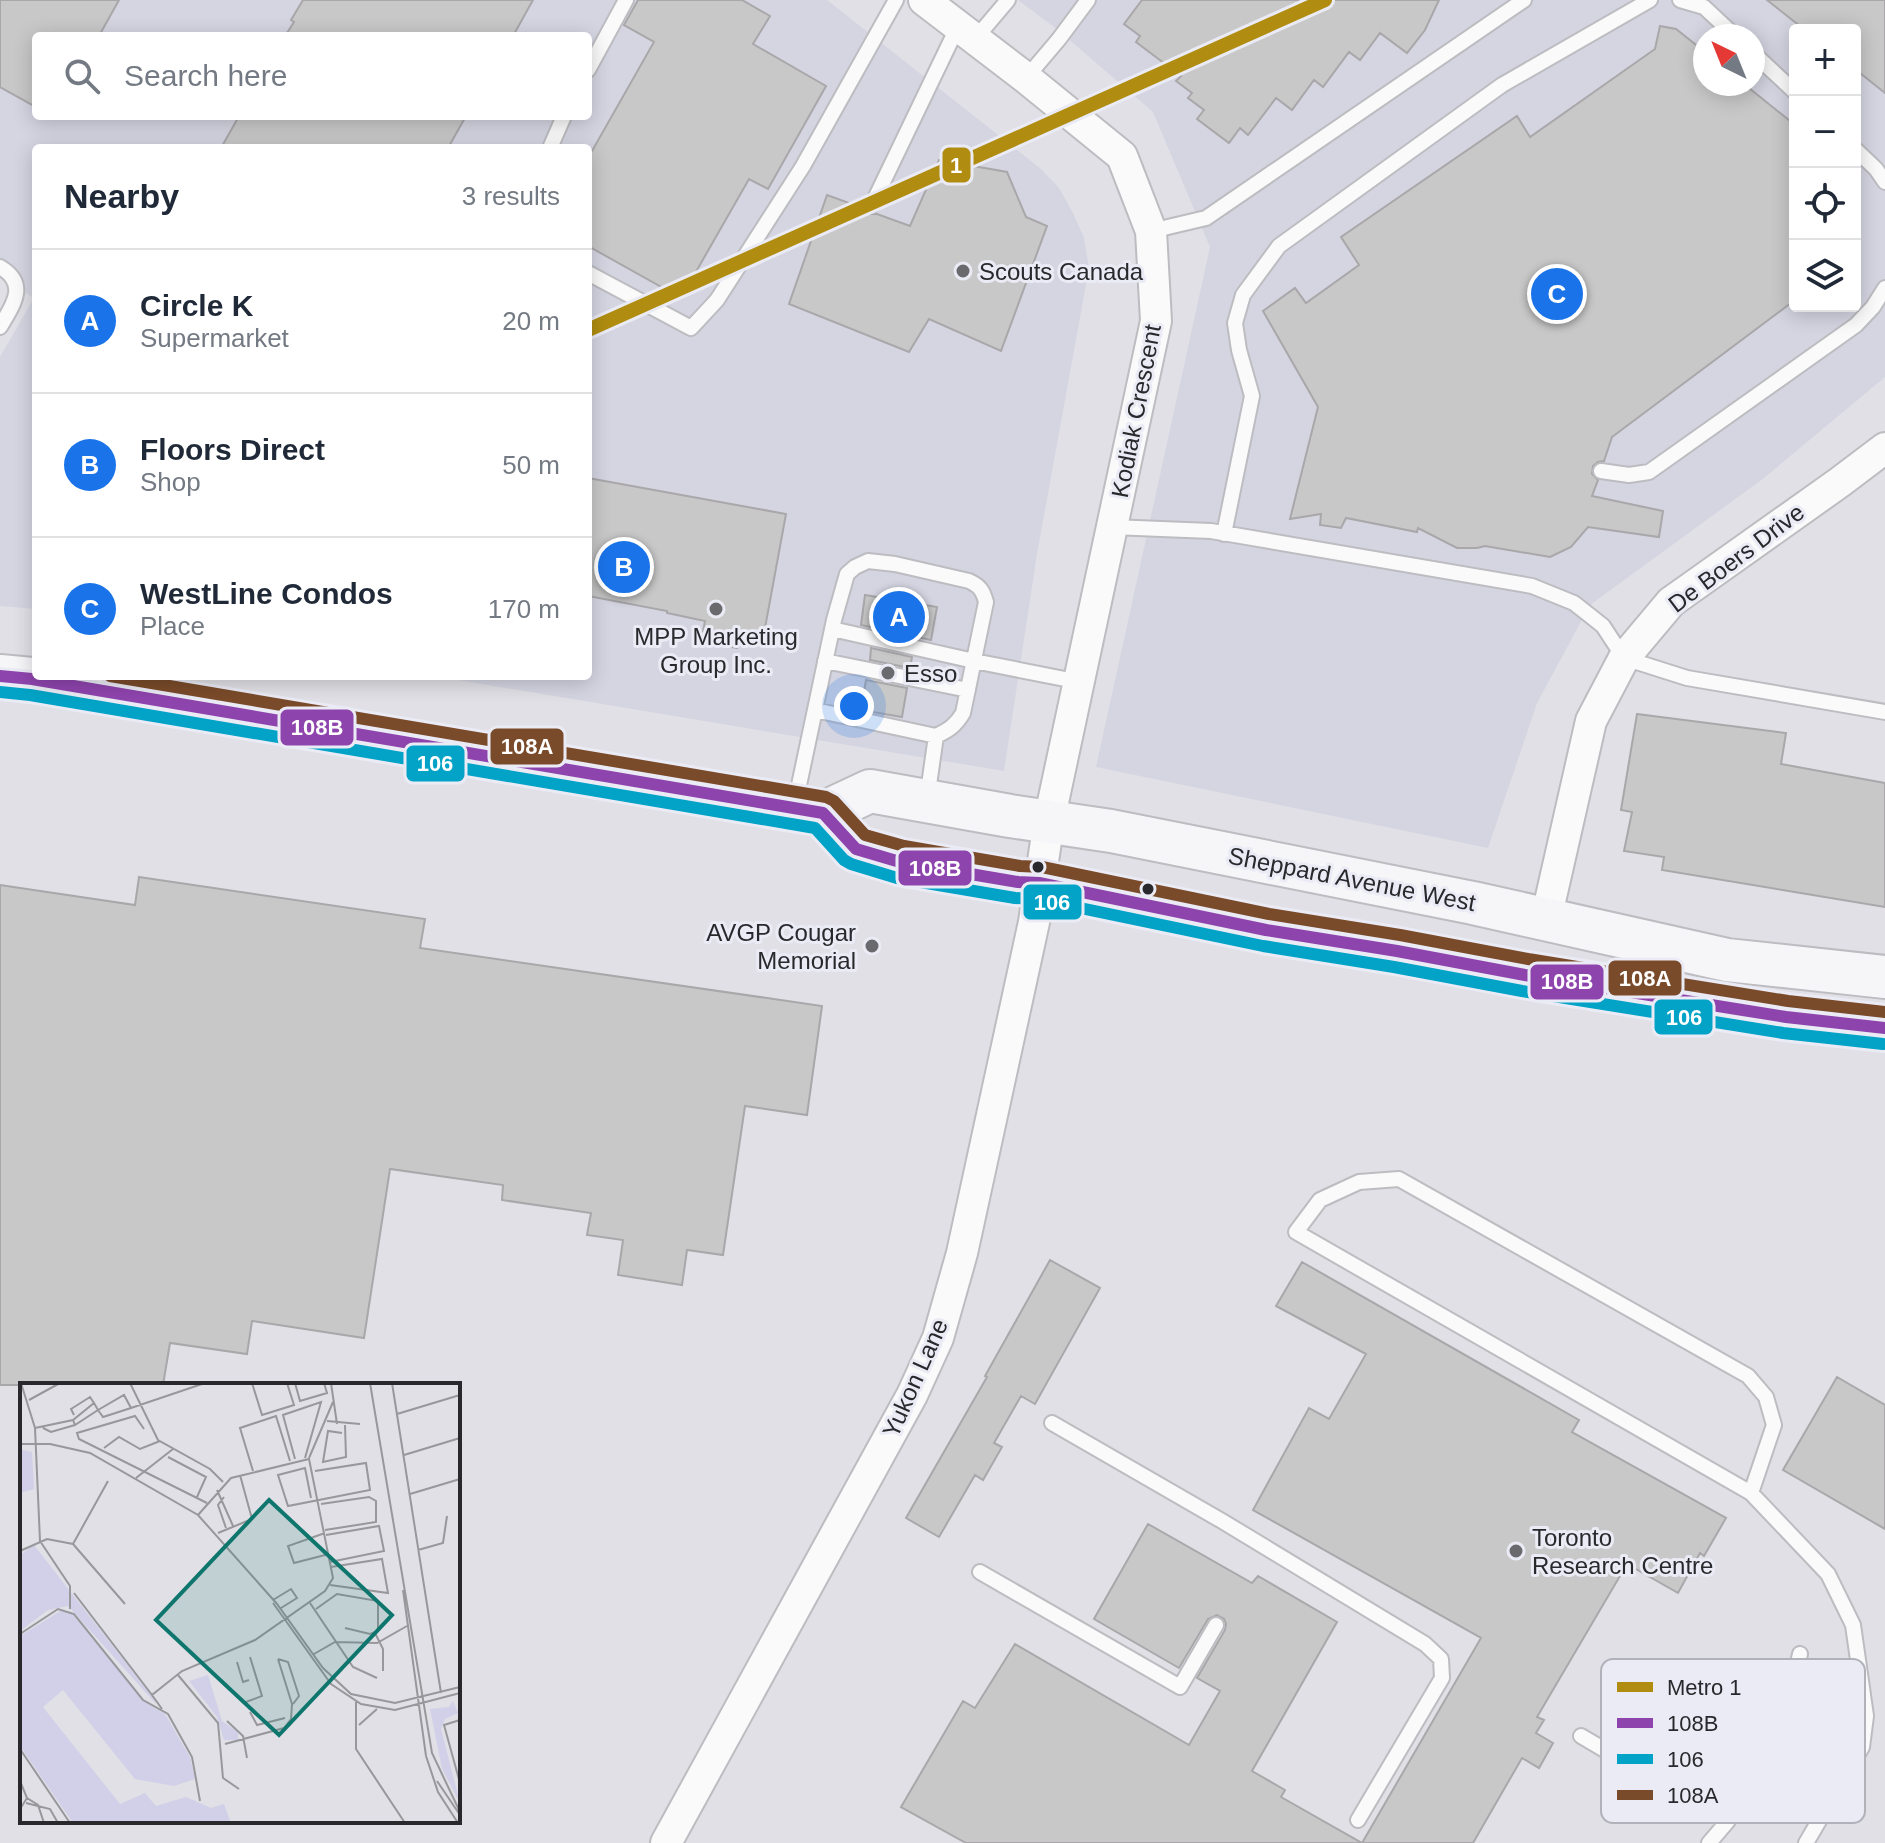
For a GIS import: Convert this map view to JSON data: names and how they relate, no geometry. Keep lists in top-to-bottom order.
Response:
{
  "streets": {
    "main road": ["Sheppard Avenue West"],
    "street": ["Kodiak Crescent", "De Boers Drive", "Yukon Lane"]
  },
  "crossings": [
    ["Kodiak Crescent", "Sheppard Avenue West"],
    ["Kodiak Crescent", "Yukon Lane"],
    ["De Boers Drive", "Sheppard Avenue West"],
    ["Sheppard Avenue West", "Yukon Lane"]
  ],
  "places": [
    "Scouts Canada",
    "MPP Marketing Group Inc.",
    "Esso",
    "AVGP Cougar Memorial",
    "Toronto Research Centre"
  ],
  "lines": [
    "metro line 1",
    "transit line 108B",
    "transit line 108A",
    "transit line 106"
  ],
  "legend": [
    "Metro 1",
    "108B",
    "106",
    "108A"
  ],
  "north": "top left",
  "page": {
    "map_buttons": ["+", "−"],
    "search": "Search here",
    "heading": ["Nearby", "3 results"],
    "list": [
      {
        "mark": "A",
        "name": "Circle K",
        "note": "Supermarket",
        "value": "20 m"
      },
      {
        "mark": "B",
        "name": "Floors Direct",
        "note": "Shop",
        "value": "50 m"
      },
      {
        "mark": "C",
        "name": "WestLine Condos",
        "note": "Place",
        "value": "170 m"
      }
    ],
    "pins": ["C", "B", "A"]
  }
}
